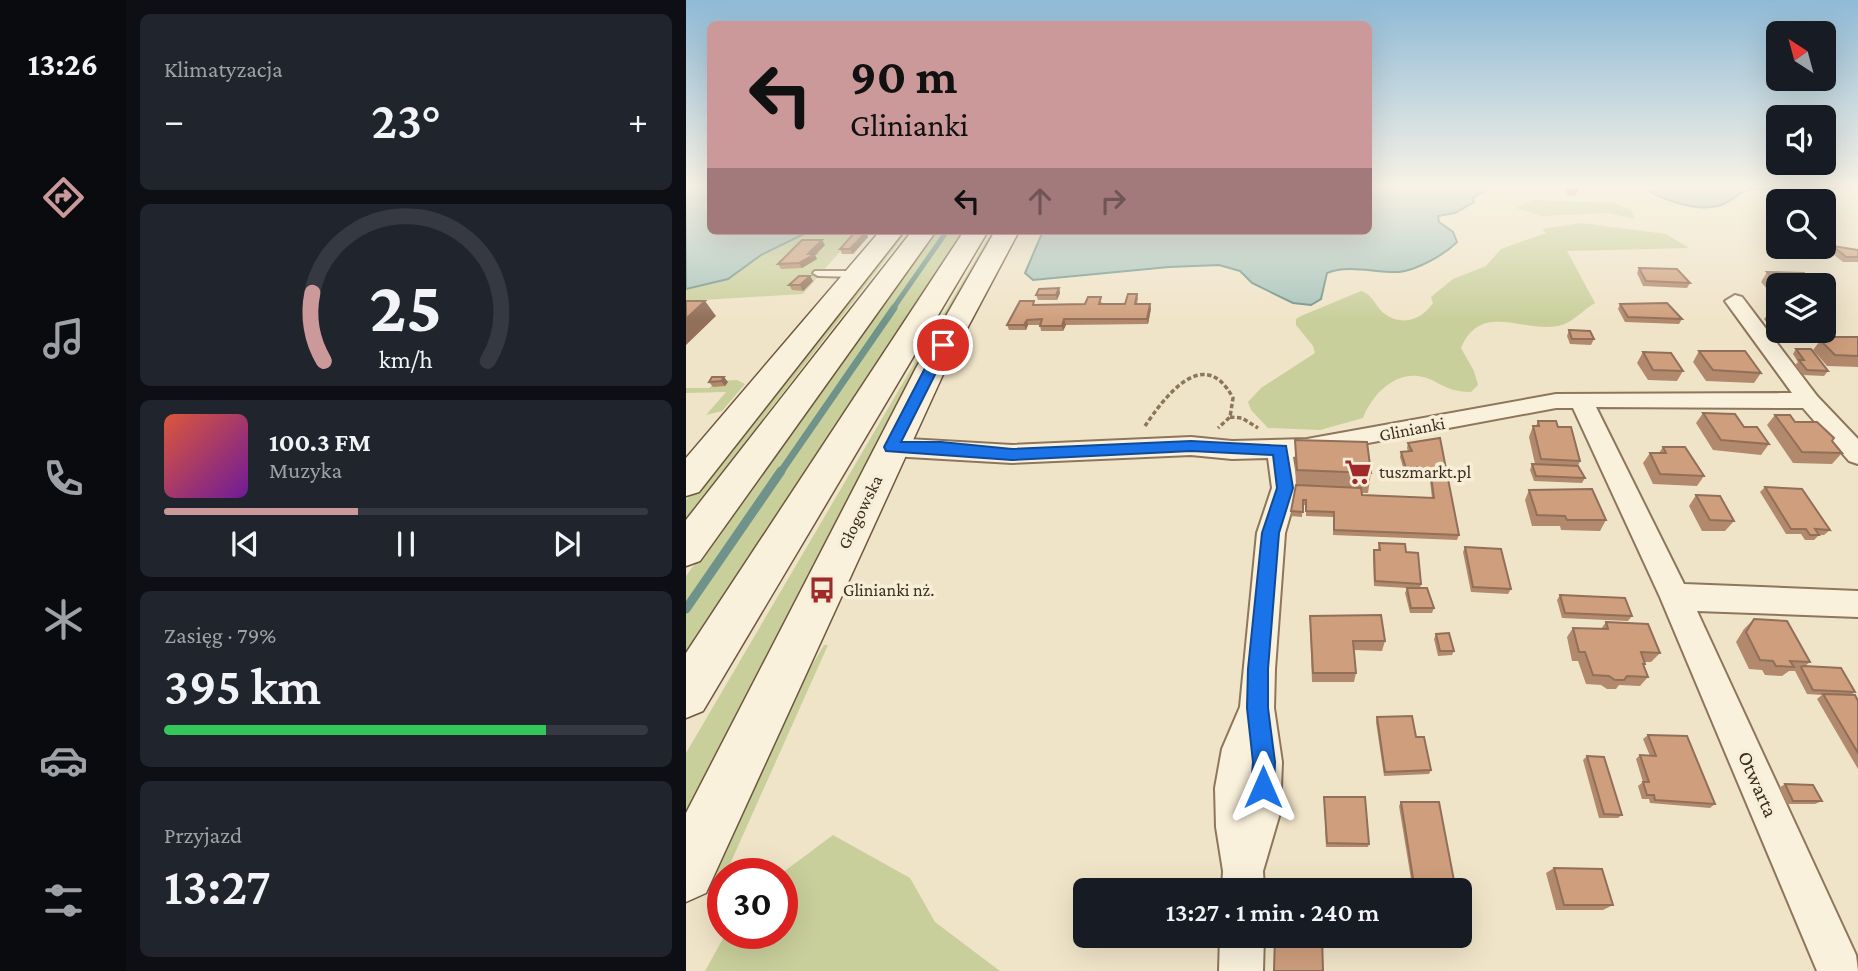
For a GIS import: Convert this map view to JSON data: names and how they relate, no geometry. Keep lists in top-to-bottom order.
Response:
{
  "streets": {
    "street": ["Glinianki", "Głogowska", "Otwarta"]
  },
  "crossings": [
    ["Glinianki", "Głogowska"],
    ["Glinianki", "Otwarta"]
  ],
  "places": {
    "supermarket": ["tuszmarkt.pl"],
    "bus stop": ["Glinianki nż."]
  },
  "north": "top left",
  "page": {
    "tabs": "13:26",
    "tile": [
      "Klimatyzacja",
      ["Zasięg · 79%", "395 km"],
      ["Przyjazd", "13:27"]
    ],
    "turn": ["90 m", "Glinianki"],
    "heat": ["−", "23°", "+"],
    "song": ["100.3 FM", "Muzyka"],
    "limit": "30",
    "trip": "13:27 · 1 min · 240 m",
    "gauge": ["25", "km/h"]
  }
}
